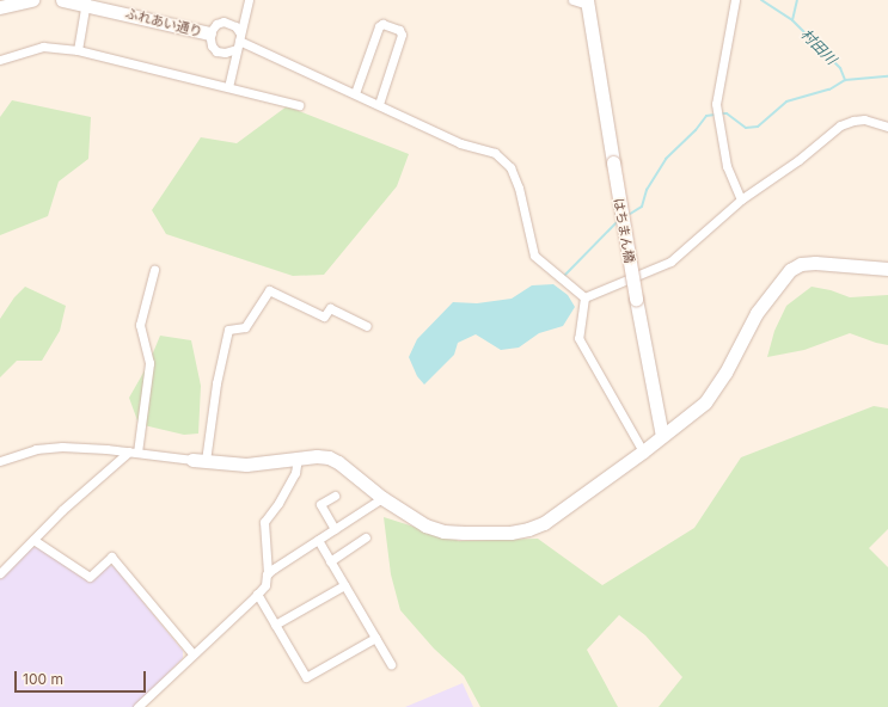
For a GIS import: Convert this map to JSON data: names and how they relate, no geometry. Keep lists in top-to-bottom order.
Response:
{
  "streets": {
    "street": ["ふれあい通り", "はちまん橋"]
  },
  "water": ["村田川"],
  "scale_bar": "100 m"
}
